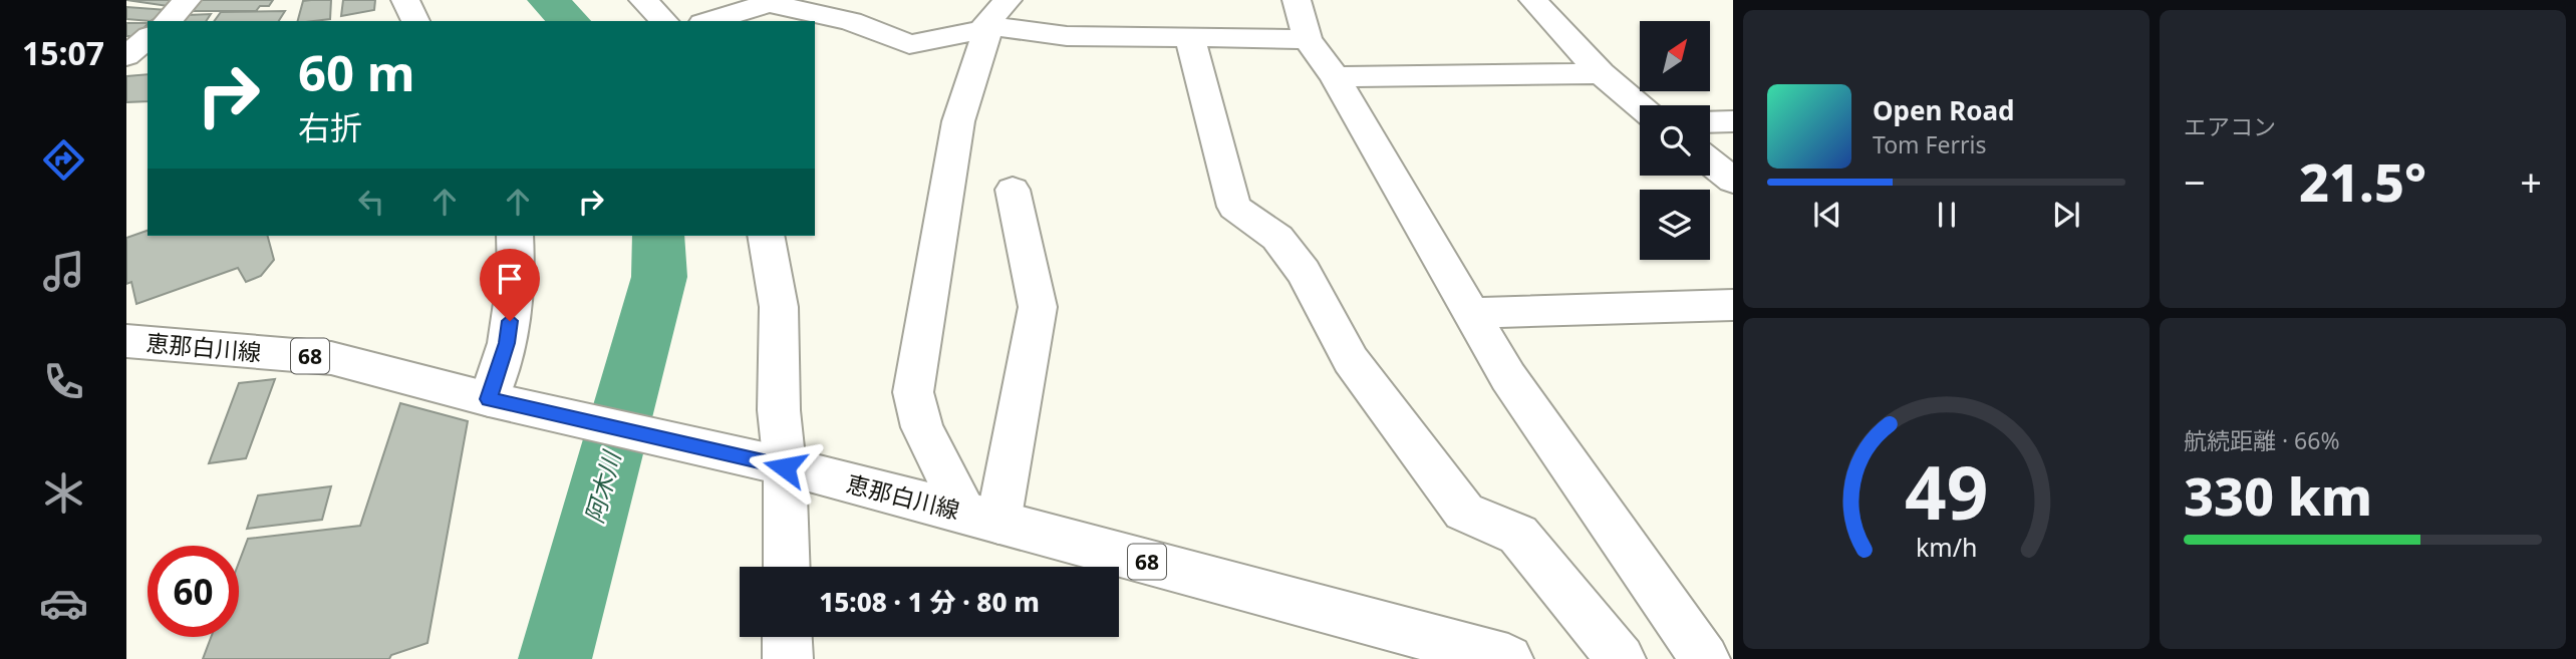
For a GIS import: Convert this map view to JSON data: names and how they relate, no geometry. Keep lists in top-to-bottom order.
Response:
{
  "streets": {
    "street": ["恵那白川線", "68"]
  },
  "water": ["阿木川"],
  "north": "top right",
  "page": {
    "tabs": "15:07",
    "tile": [
      "エアコン",
      ["航続距離 · 66%", "330 km"]
    ],
    "turn": ["60 m", "右折"],
    "song": ["Open Road", "Tom Ferris"],
    "heat": ["−", "21.5°", "+"],
    "limit": "60",
    "trip": "15:08 · 1 分 · 80 m",
    "gauge": ["49", "km/h"]
  }
}
